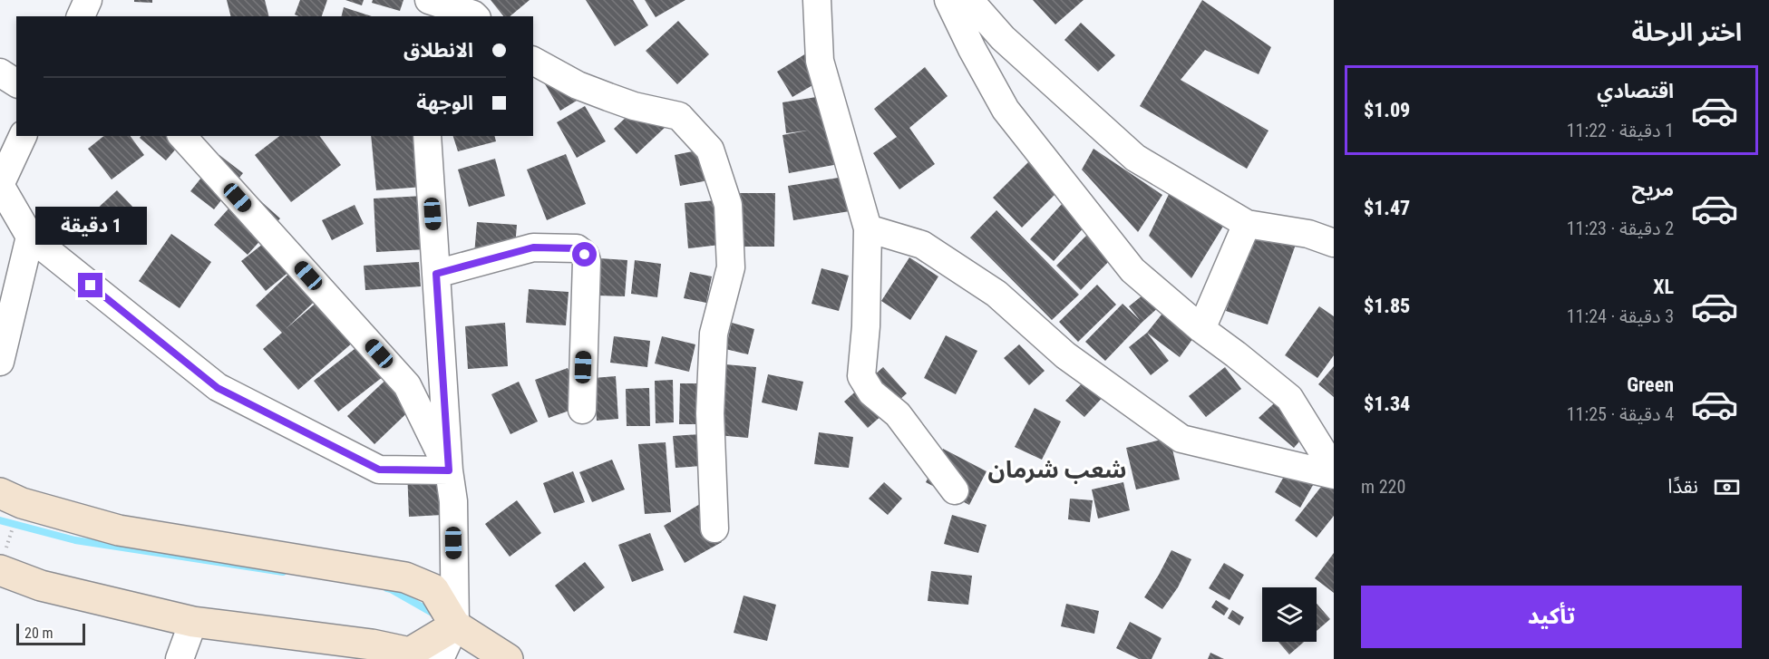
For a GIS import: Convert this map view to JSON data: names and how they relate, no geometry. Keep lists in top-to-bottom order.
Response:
{
  "districts": ["شعب شرمان"],
  "scale_bar": "20 m",
  "page": {
    "heading": "اختر الرحلة",
    "banner": ["الانطلاق", "الوجهة"],
    "list": [
      {
        "name": "اقتصادي",
        "note": "1 دقيقة · 11:22",
        "value": "$1.09"
      },
      {
        "name": "مريح",
        "note": "2 دقيقة · 11:23",
        "value": "$1.47"
      },
      {
        "name": "XL",
        "note": "3 دقيقة · 11:24",
        "value": "$1.85"
      },
      {
        "name": "Green",
        "note": "4 دقيقة · 11:25",
        "value": "$1.34"
      }
    ],
    "bubble": "1 دقيقة",
    "pay": ["نقدًا", "220 m"],
    "buttons": "تأكيد",
    "scale": "20 m"
  }
}
